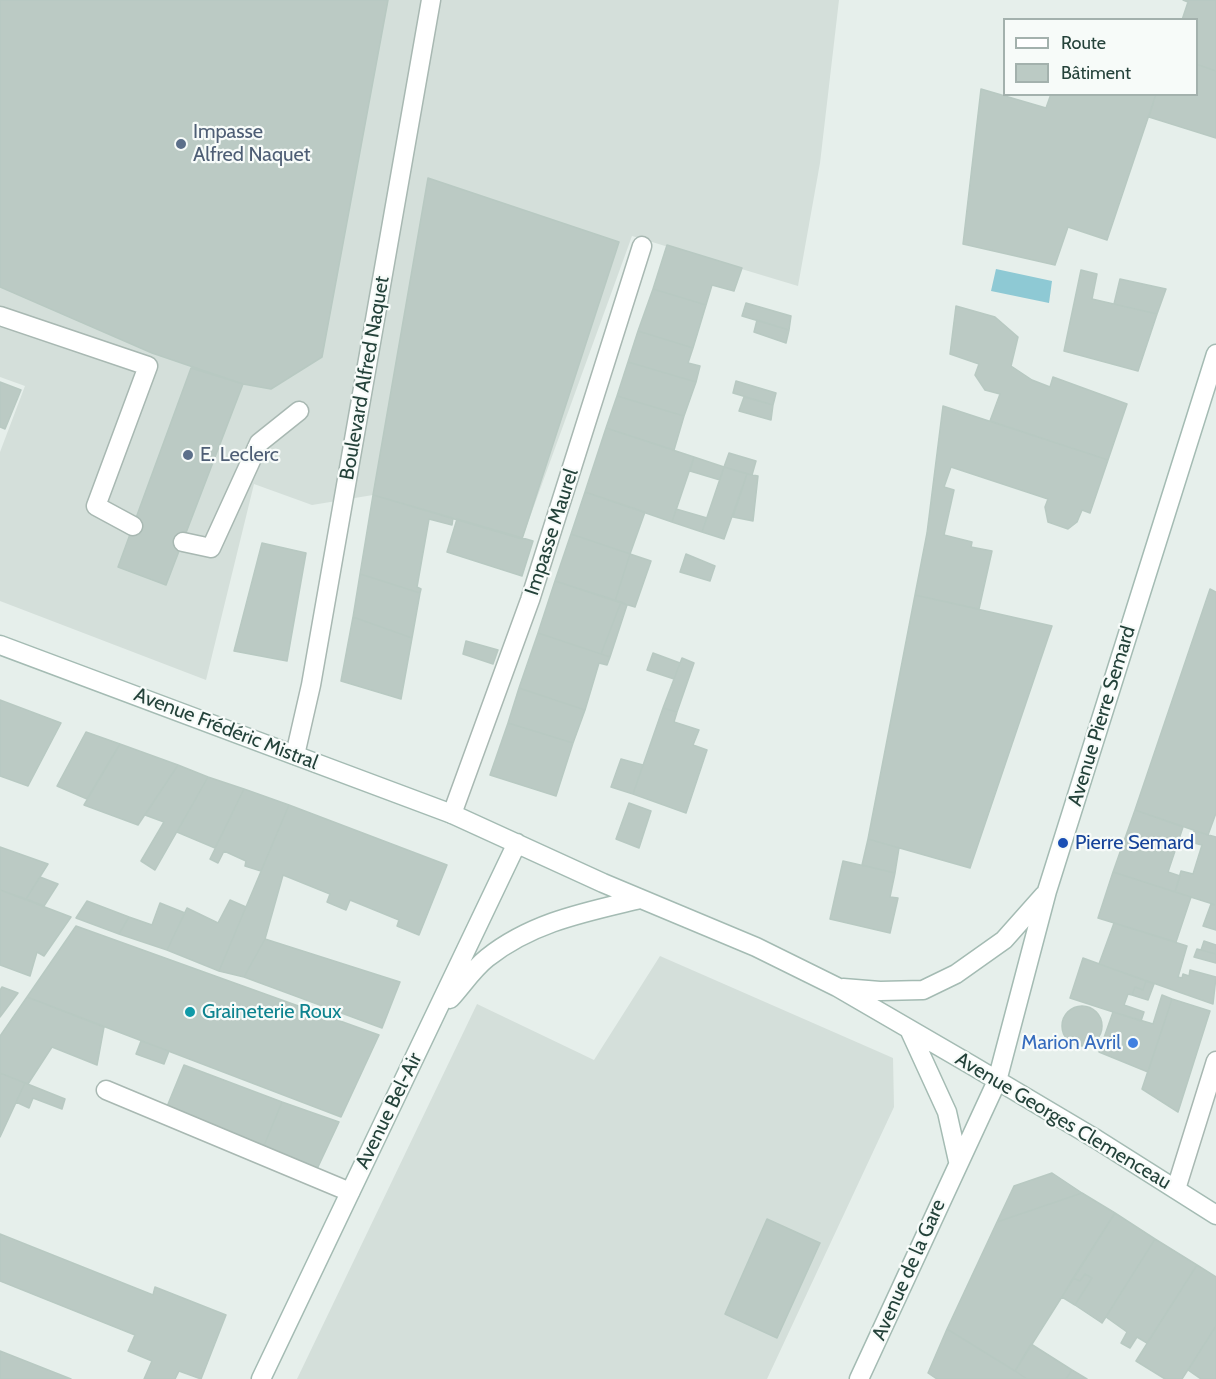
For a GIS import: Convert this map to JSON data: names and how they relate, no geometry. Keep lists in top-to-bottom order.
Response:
{
  "streets": {
    "street": [
      "Boulevard Alfred Naquet",
      "Impasse Maurel",
      "Avenue Pierre Semard",
      "Avenue Frédéric Mistral",
      "Avenue Bel-Air",
      "Avenue Georges Clemenceau",
      "Avenue de la Gare"
    ]
  },
  "crossings": [
    ["Boulevard Alfred Naquet", "Avenue Frédéric Mistral"],
    ["Impasse Maurel", "Avenue Frédéric Mistral"],
    ["Avenue Pierre Semard", "Avenue Georges Clemenceau"],
    ["Avenue Pierre Semard", "Avenue de la Gare"],
    ["Avenue Frédéric Mistral", "Avenue Bel-Air"],
    ["Avenue Georges Clemenceau", "Avenue de la Gare"]
  ],
  "places": [
    "Impasse Alfred Naquet",
    "E. Leclerc",
    "Pierre Semard",
    "Graineterie Roux",
    "Marion Avril"
  ],
  "legend": ["Route", "Bâtiment"]
}
